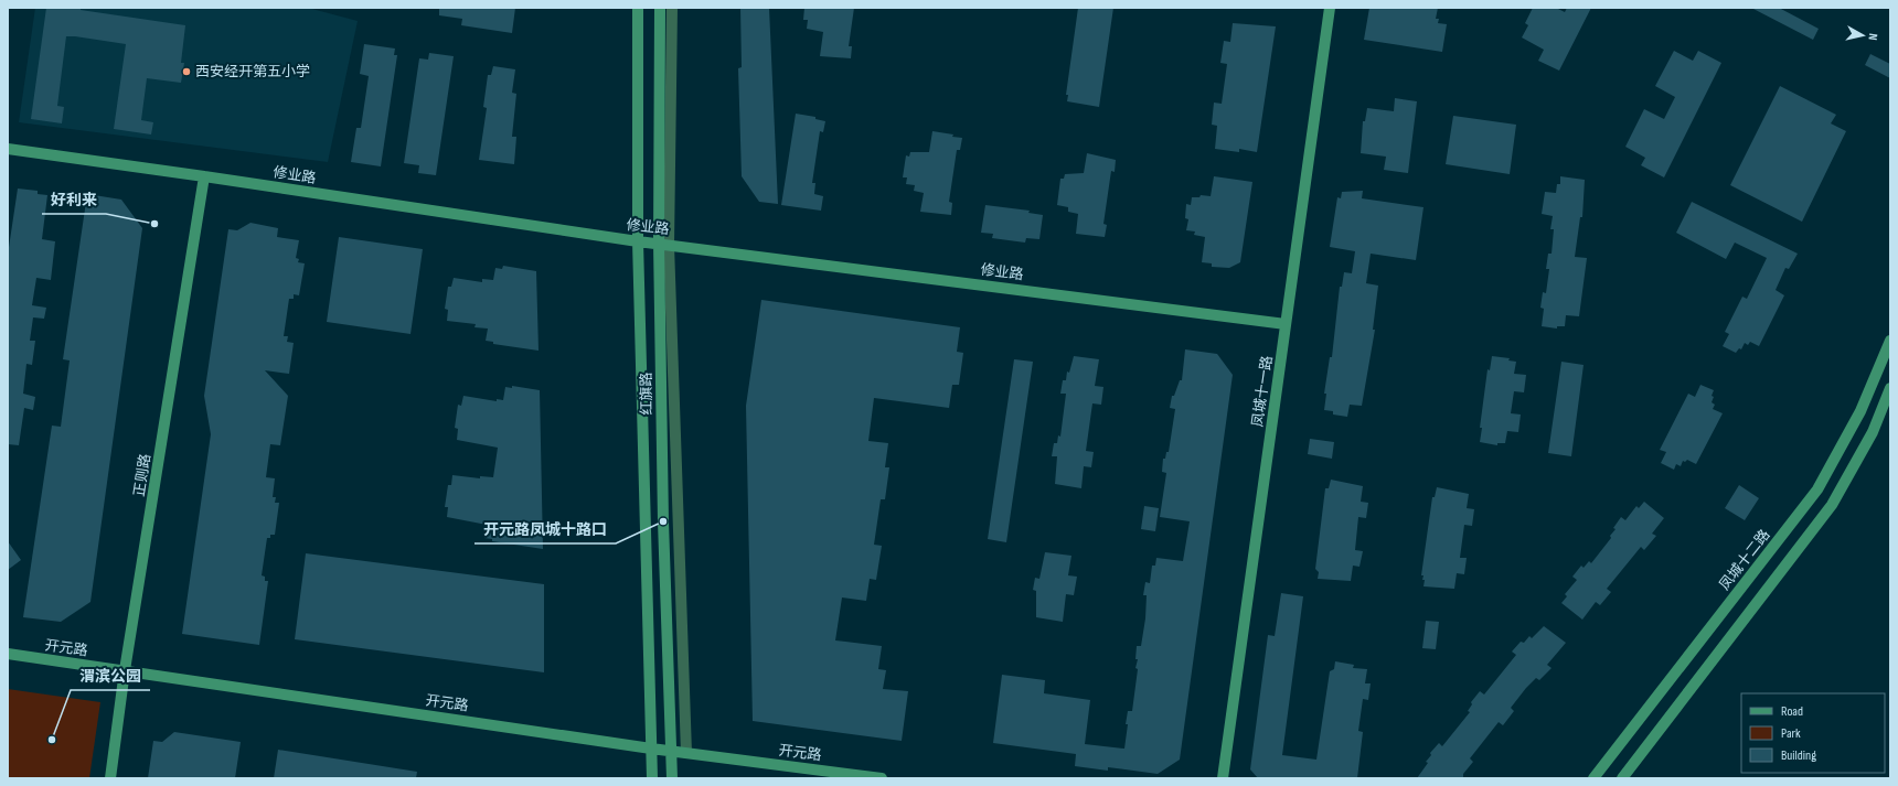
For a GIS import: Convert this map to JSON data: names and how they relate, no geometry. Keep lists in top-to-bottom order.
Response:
{
  "streets": {
    "street": [
      "修业路",
      "凤城十一路",
      "红旗路",
      "正则路",
      "凤城十二路",
      "开元路"
    ]
  },
  "crossings": [
    ["修业路", "凤城十一路"],
    ["修业路", "红旗路"],
    ["修业路", "正则路"],
    ["红旗路", "开元路"],
    ["正则路", "开元路"]
  ],
  "places": [
    "西安经开第五小学",
    "好利来",
    "开元路凤城十路口",
    "渭滨公园"
  ],
  "legend": ["Road", "Park", "Building"],
  "north": "right"
}
